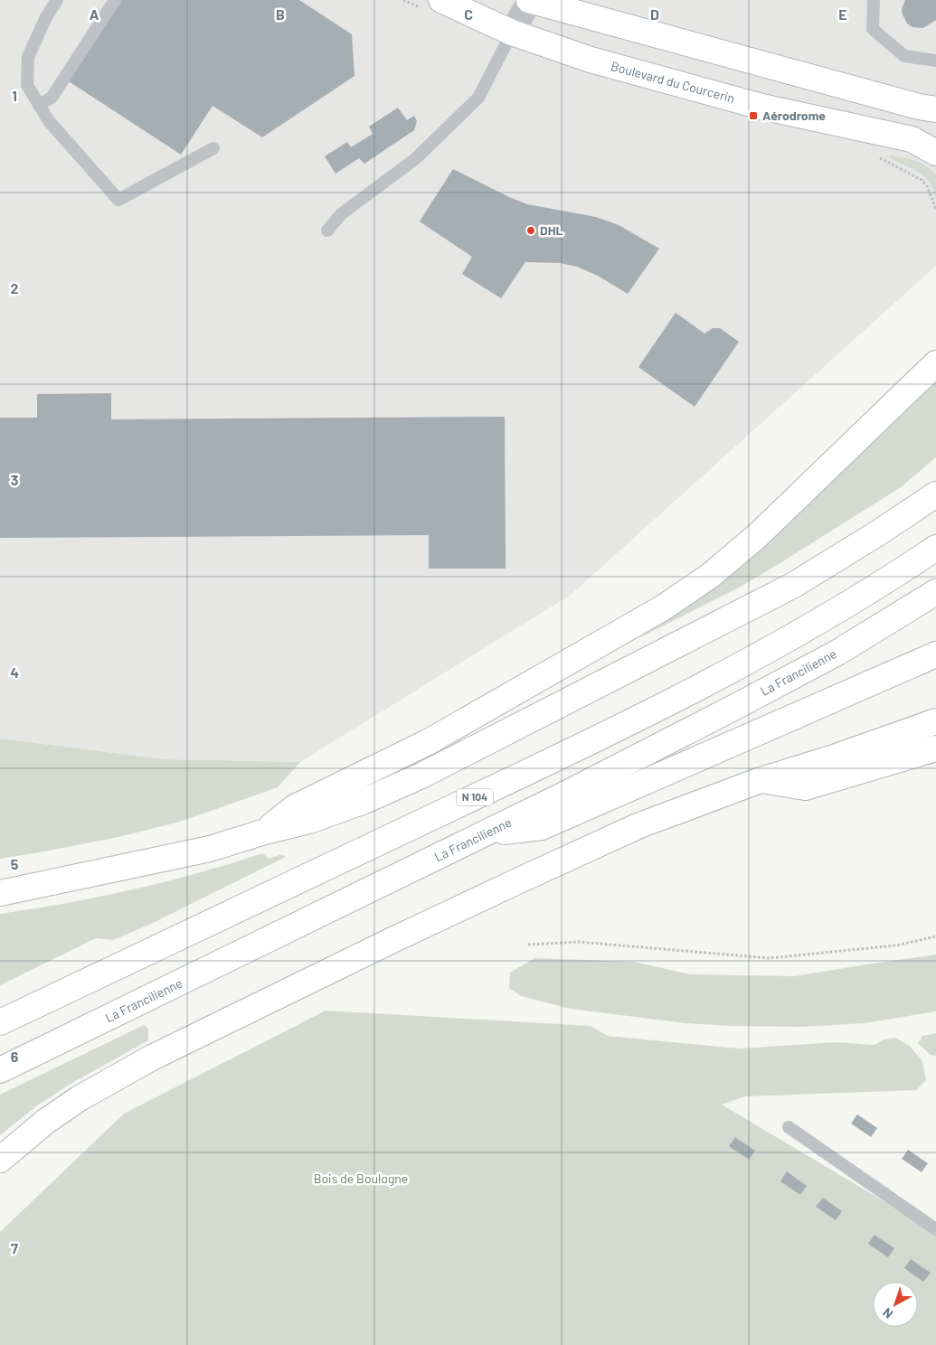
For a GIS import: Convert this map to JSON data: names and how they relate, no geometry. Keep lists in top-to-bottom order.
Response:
{
  "streets": {
    "main road": ["Boulevard du Courcerin", "La Francilienne", "N 104"]
  },
  "parks": ["Bois de Boulogne"],
  "places": {
    "transit": ["Aérodrome"],
    "other": ["DHL"]
  },
  "north": "bottom left",
  "grid": {
    "columns": [
      "A",
      "B",
      "C",
      "D",
      "E"
    ],
    "rows": [
      "1",
      "2",
      "3",
      "4",
      "5",
      "6",
      "7"
    ]
  }
}
